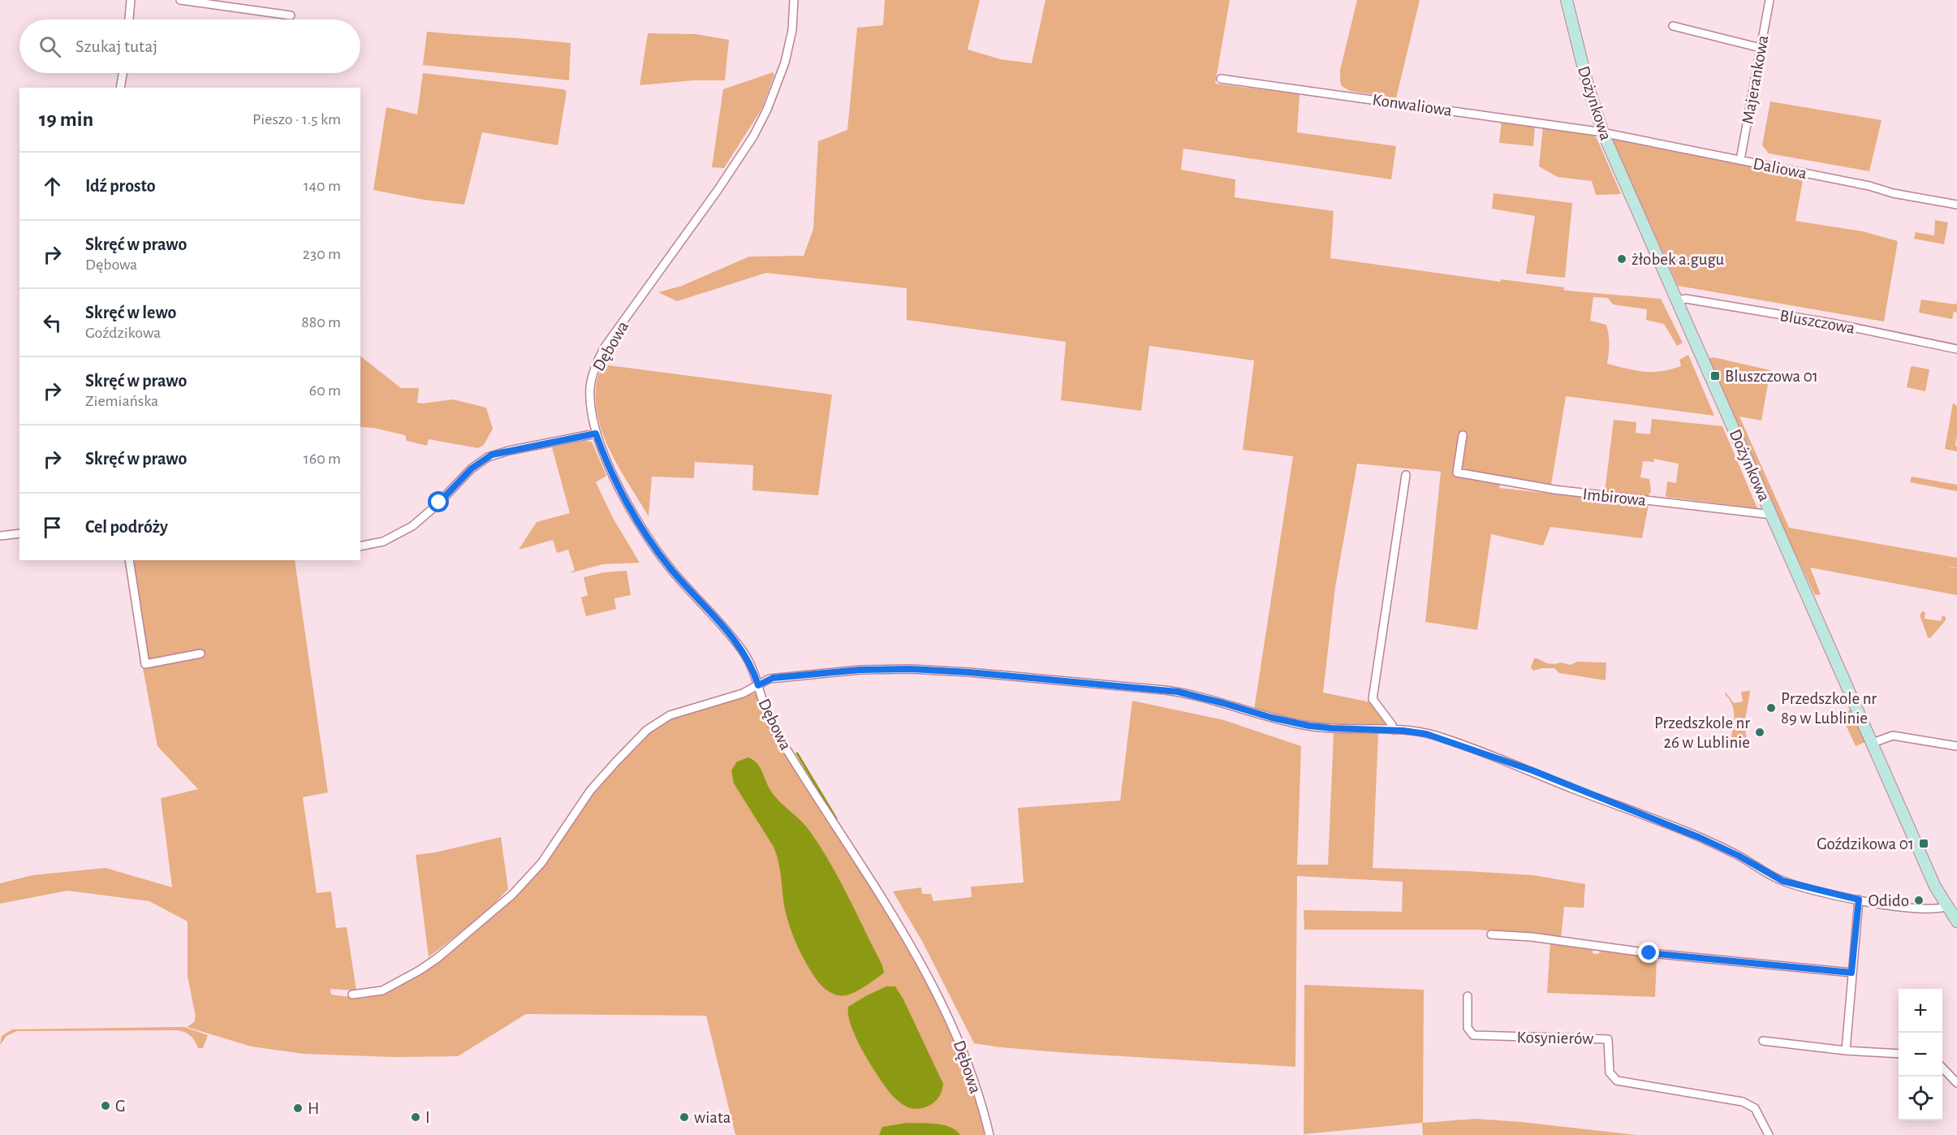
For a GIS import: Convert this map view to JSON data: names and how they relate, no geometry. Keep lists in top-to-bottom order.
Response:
{
  "streets": {
    "street": [
      "Majerankowa",
      "Dożynkowa",
      "Konwaliowa",
      "Daliowa",
      "Bluszczowa",
      "Dębowa",
      "Imbirowa",
      "Kosynierów"
    ]
  },
  "crossings": [
    ["Majerankowa", "Daliowa"],
    ["Dożynkowa", "Konwaliowa"],
    ["Dożynkowa", "Daliowa"],
    ["Dożynkowa", "Bluszczowa"],
    ["Dożynkowa", "Imbirowa"],
    ["Konwaliowa", "Daliowa"]
  ],
  "places": {
    "other": [
      "żłobek a.gugu",
      "Przedszkole nr 89 w Lublinie",
      "Przedszkole nr 26 w Lublinie",
      "Odido",
      "G",
      "H",
      "I",
      "wiata"
    ],
    "transit": ["Bluszczowa 01", "Goździkowa 01"]
  },
  "page": {
    "search": "Szukaj tutaj",
    "heading": ["19 min", "Pieszo · 1.5 km"],
    "list": [
      ["Idź prosto", "140 m"],
      ["Skręć w prawo", "Dębowa", "230 m"],
      ["Skręć w lewo", "Goździkowa", "880 m"],
      ["Skręć w prawo", "Ziemiańska", "60 m"],
      ["Skręć w prawo", "160 m"],
      "Cel podróży"
    ],
    "map_buttons": ["+", "−"]
  }
}
